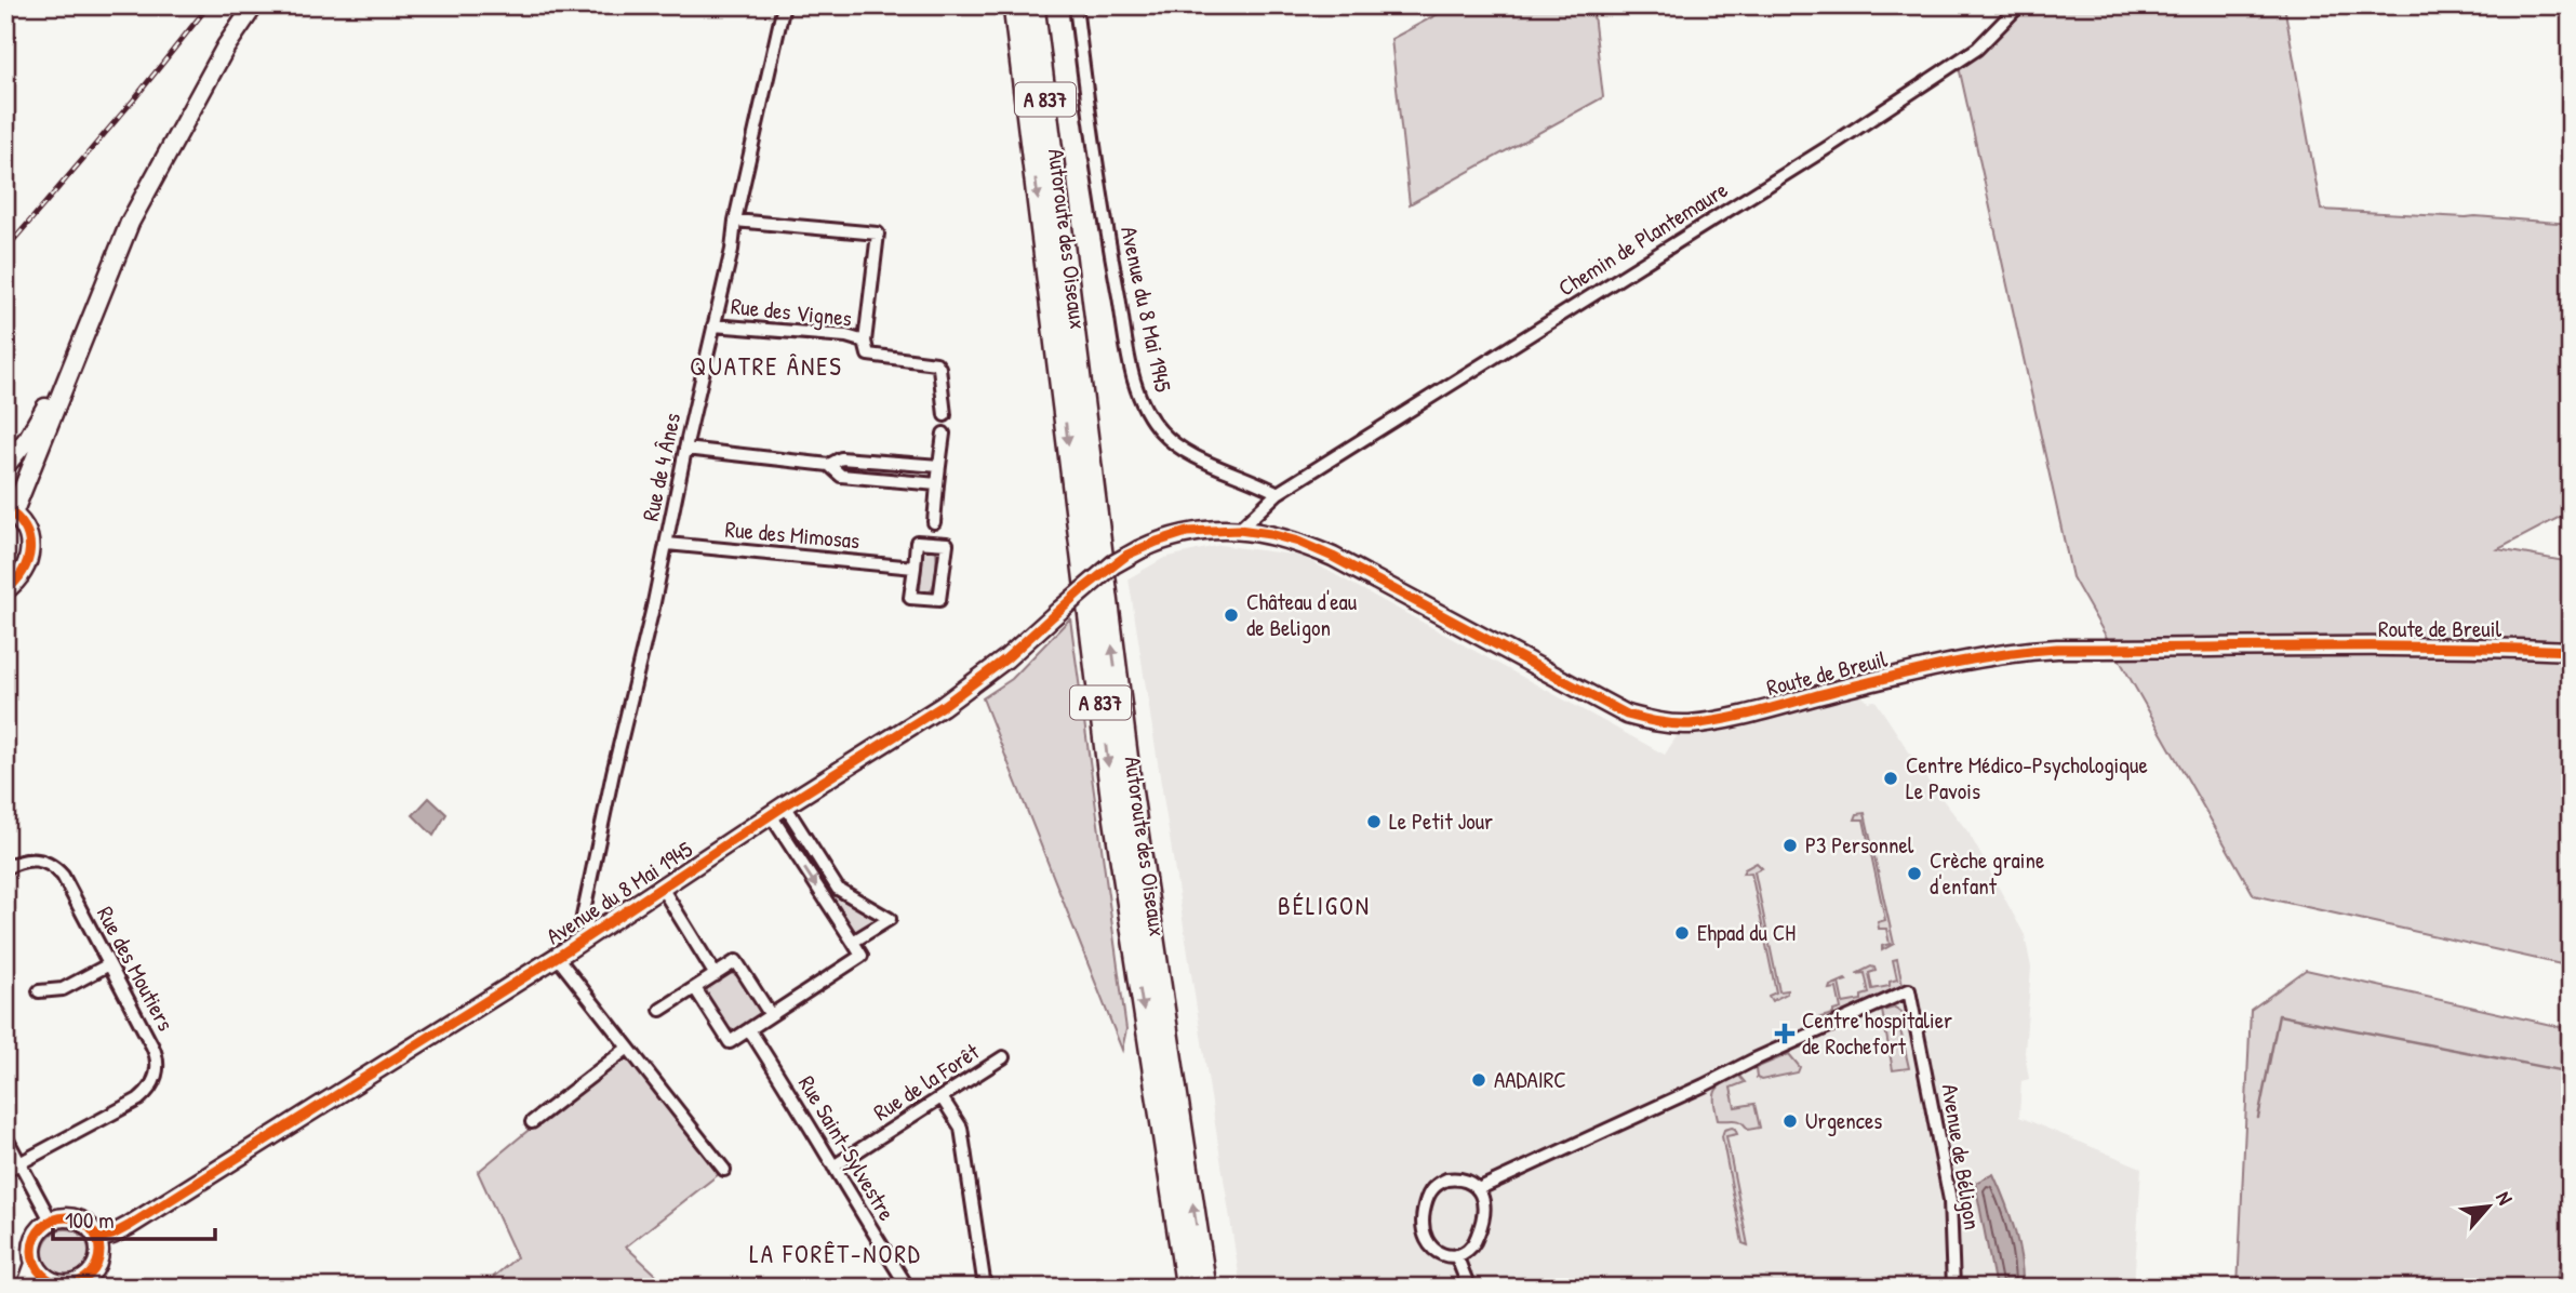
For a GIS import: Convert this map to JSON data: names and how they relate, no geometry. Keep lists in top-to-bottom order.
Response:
{
  "streets": {
    "highway": ["A 837", "Autoroute des Oiseaux"],
    "street": [
      "Chemin de Plantemaure",
      "Avenue du 8 Mai 1945",
      "Rue des Vignes",
      "Rue de 4 Ânes",
      "Rue des Mimosas",
      "Route de Breuil",
      "Rue des Moutiers",
      "Rue de la Forêt",
      "Rue Saint-Sylvestre",
      "Avenue de Béligon"
    ]
  },
  "crossings": [
    ["Chemin de Plantemaure", "Avenue du 8 Mai 1945"],
    ["Avenue du 8 Mai 1945", "Rue de 4 Ânes"],
    ["Avenue du 8 Mai 1945", "Route de Breuil"],
    ["Rue des Vignes", "Rue de 4 Ânes"],
    ["Rue de 4 Ânes", "Rue des Mimosas"],
    ["Rue de la Forêt", "Rue Saint-Sylvestre"]
  ],
  "districts": ["QUATRE ÂNES", "BÉLIGON", "LA FORÊT-NORD"],
  "places": {
    "other": [
      "Château d'eau de Beligon",
      "Centre Médico-Psychologique Le Pavois",
      "Le Petit Jour",
      "P3 Personnel",
      "Crèche graine d'enfant",
      "Ehpad du CH",
      "AADAIRC",
      "Urgences"
    ],
    "health": ["Centre hospitalier de Rochefort"]
  },
  "scale_bar": "100 m",
  "north": "top right"
}
